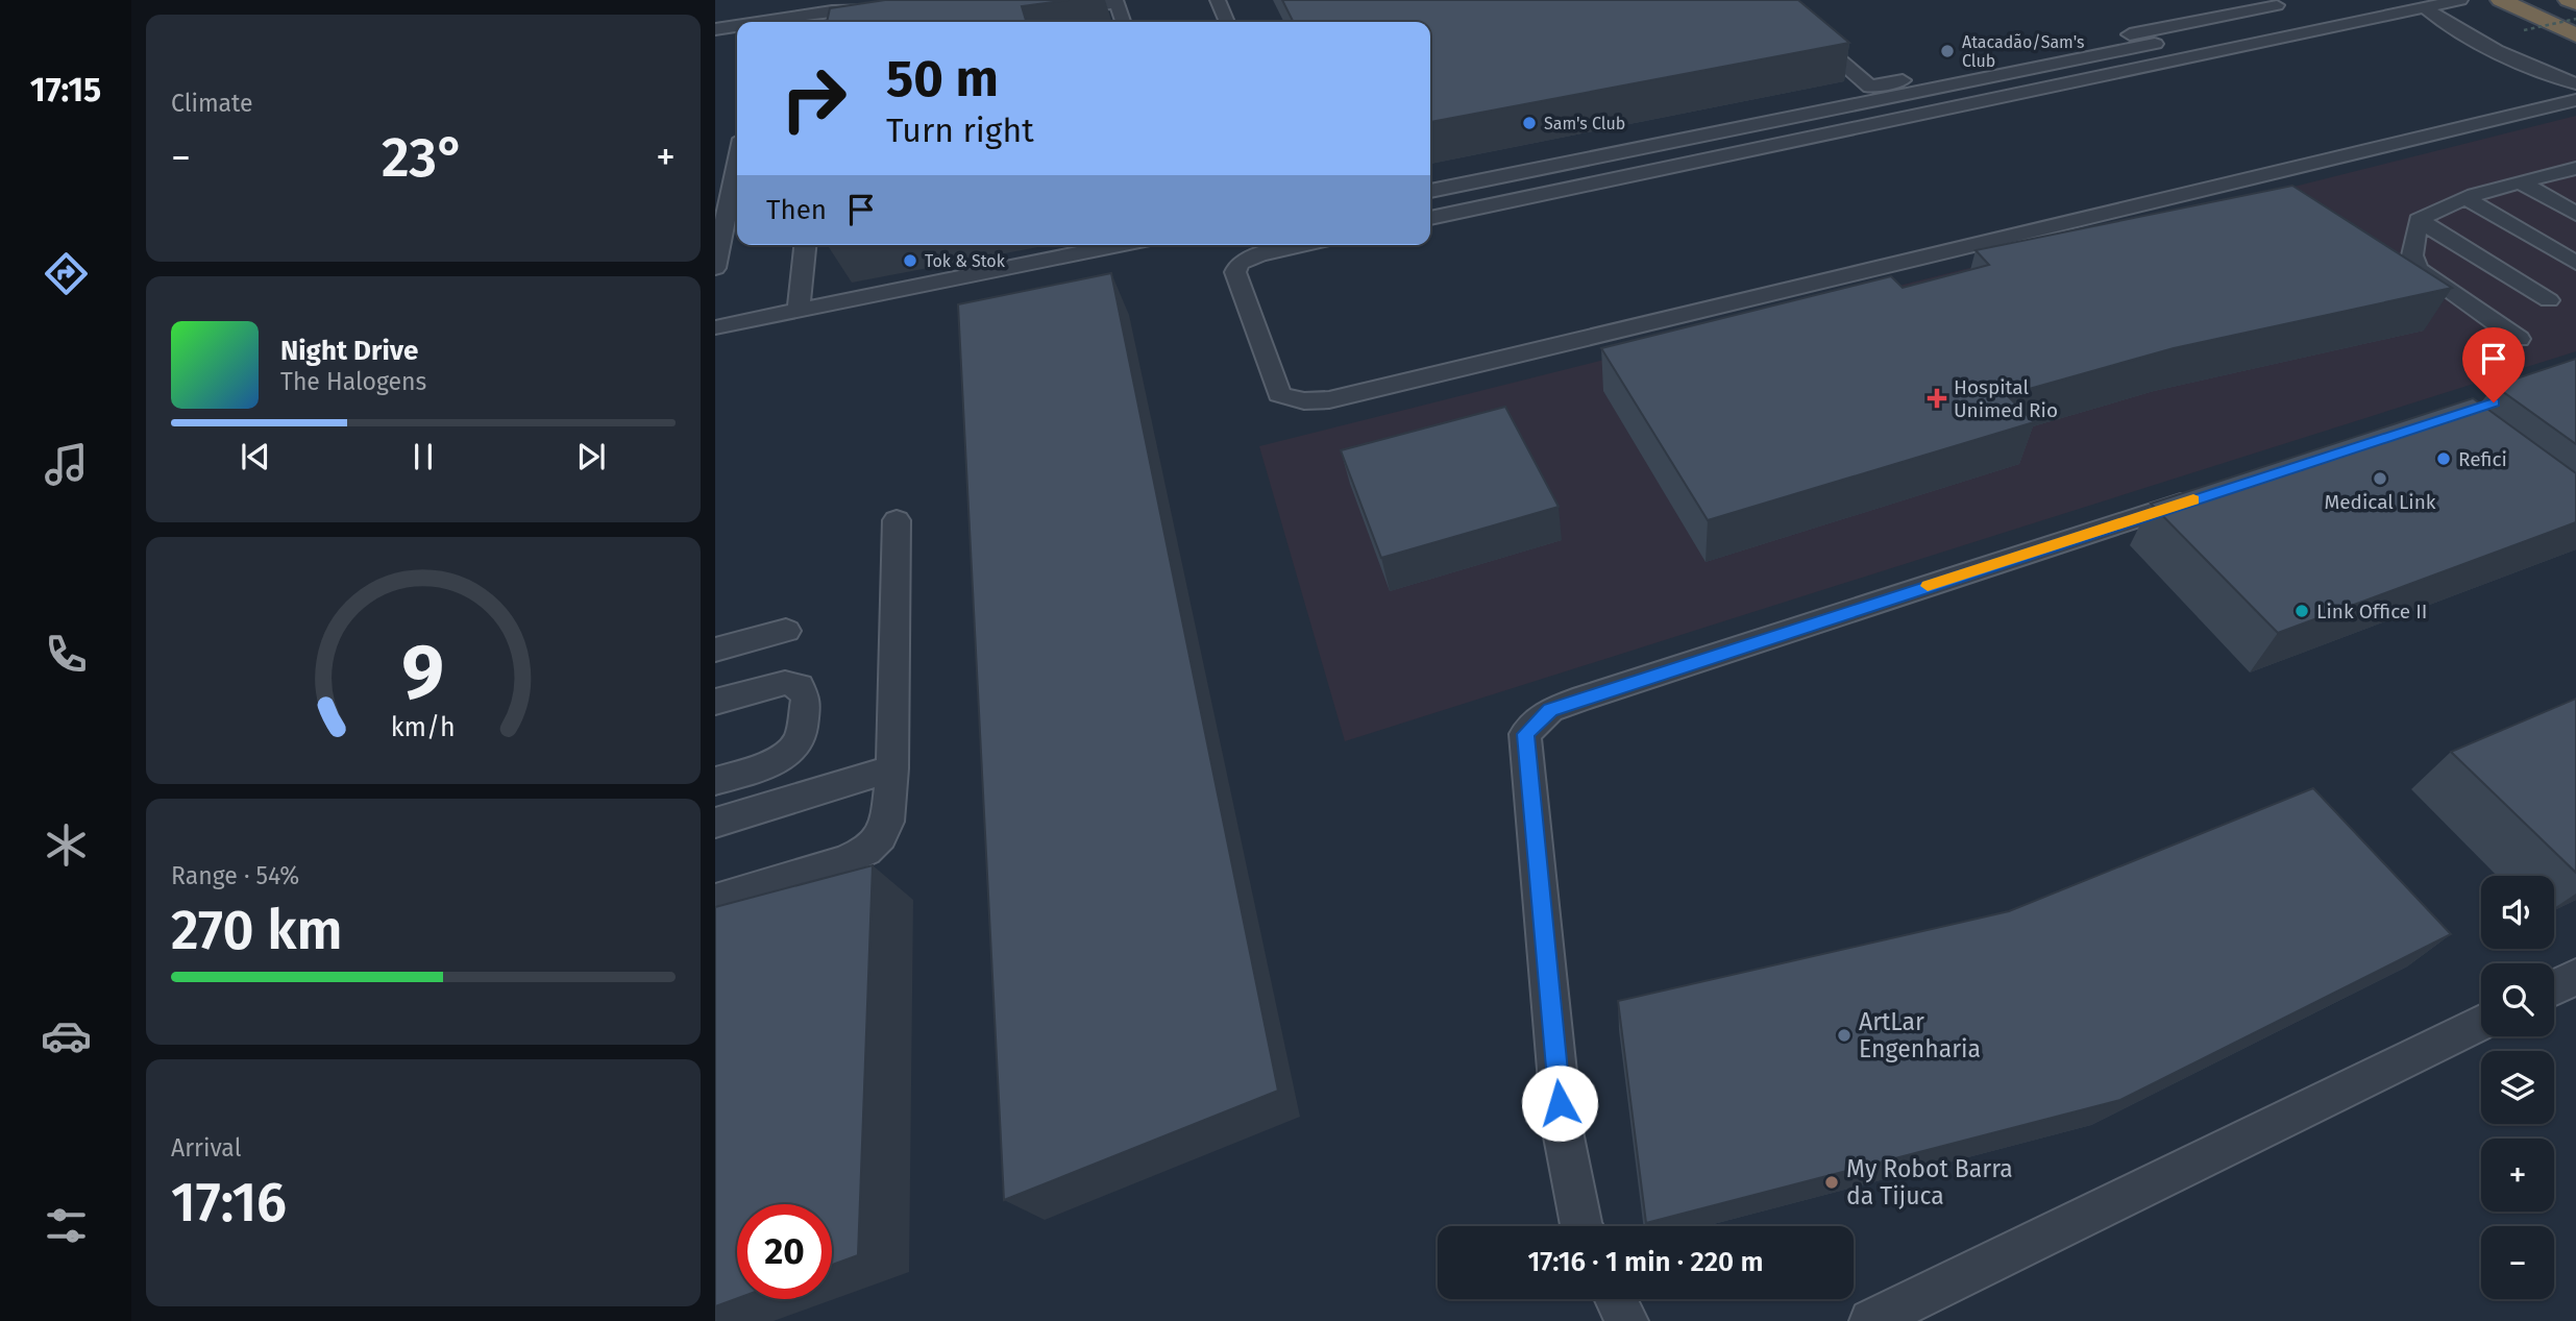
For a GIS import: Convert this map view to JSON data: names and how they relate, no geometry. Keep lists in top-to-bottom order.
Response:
{
  "places": {
    "other": [
      "Atacadão/Sam's Club",
      "Sam's Club",
      "Tok & Stok",
      "Refici",
      "Medical Link",
      "Link Office II",
      "ArtLar Engenharia",
      "My Robot Barra da Tijuca"
    ],
    "health": ["Hospital Unimed Rio"]
  },
  "page": {
    "tabs": "17:15",
    "tile": [
      "Climate",
      ["Range · 54%", "270 km"],
      ["Arrival", "17:16"]
    ],
    "turn": ["50 m", "Turn right"],
    "heat": ["−", "23°", "+"],
    "then": "Then",
    "song": ["Night Drive", "The Halogens"],
    "map_buttons": ["+", "−"],
    "limit": "20",
    "trip": "17:16 · 1 min · 220 m",
    "gauge": ["9", "km/h"]
  }
}
